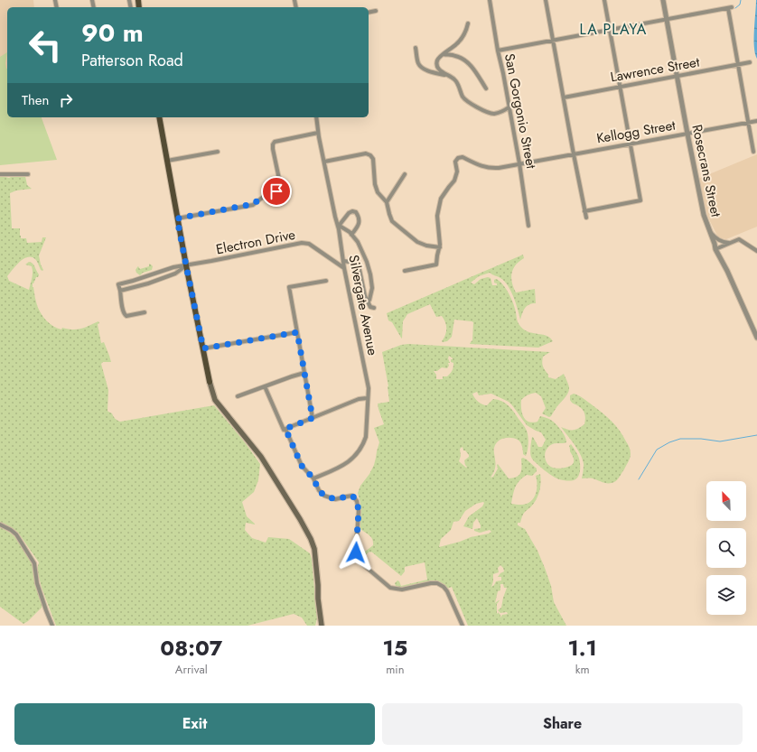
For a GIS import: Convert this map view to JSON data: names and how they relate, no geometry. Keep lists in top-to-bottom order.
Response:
{
  "streets": {
    "street": [
      "Lawrence Street",
      "San Gorgonio Street",
      "Kellogg Street",
      "Rosecrans Street",
      "Electron Drive",
      "Silvergate Avenue"
    ]
  },
  "crossings": [
    ["Lawrence Street", "Rosecrans Street"],
    ["San Gorgonio Street", "Kellogg Street"],
    ["Kellogg Street", "Rosecrans Street"],
    ["Electron Drive", "Silvergate Avenue"]
  ],
  "districts": ["LA PLAYA"],
  "north": "top left",
  "page": {
    "turn": ["90 m", "Patterson Road"],
    "then": "Then",
    "eta": [
      "08:07",
      "Arrival",
      "15",
      "min",
      "1.1",
      "km"
    ],
    "buttons": ["Exit", "Share"]
  }
}
